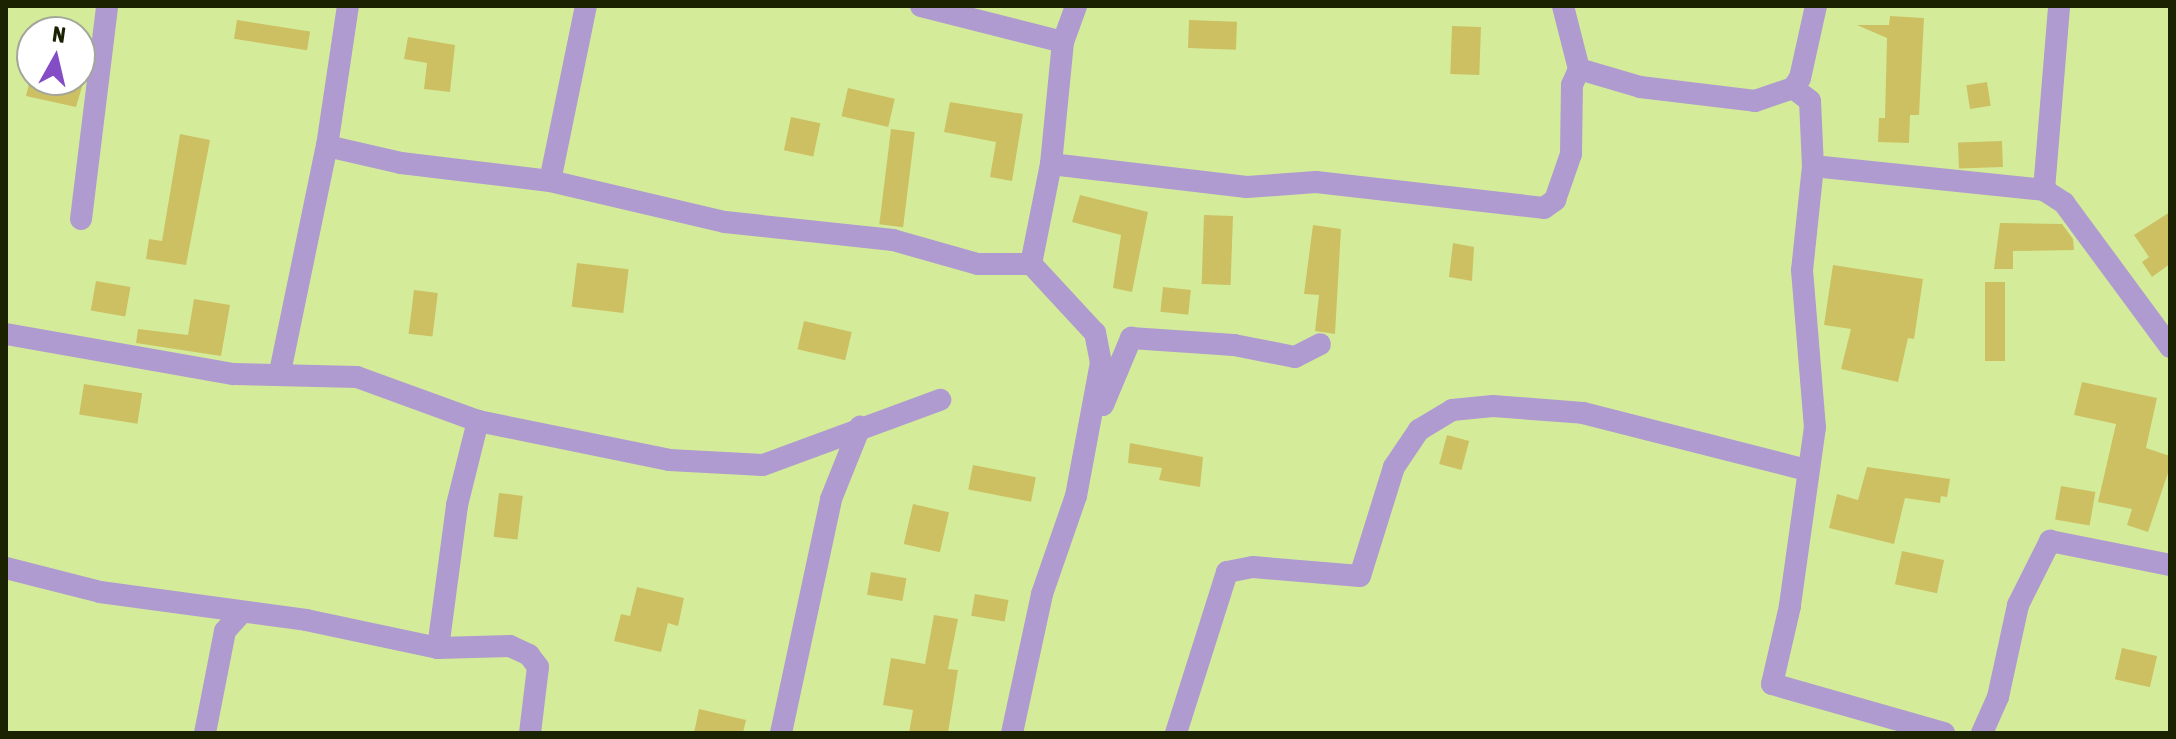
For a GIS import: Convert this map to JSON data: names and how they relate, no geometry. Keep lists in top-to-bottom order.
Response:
{
  "north": "top"
}
